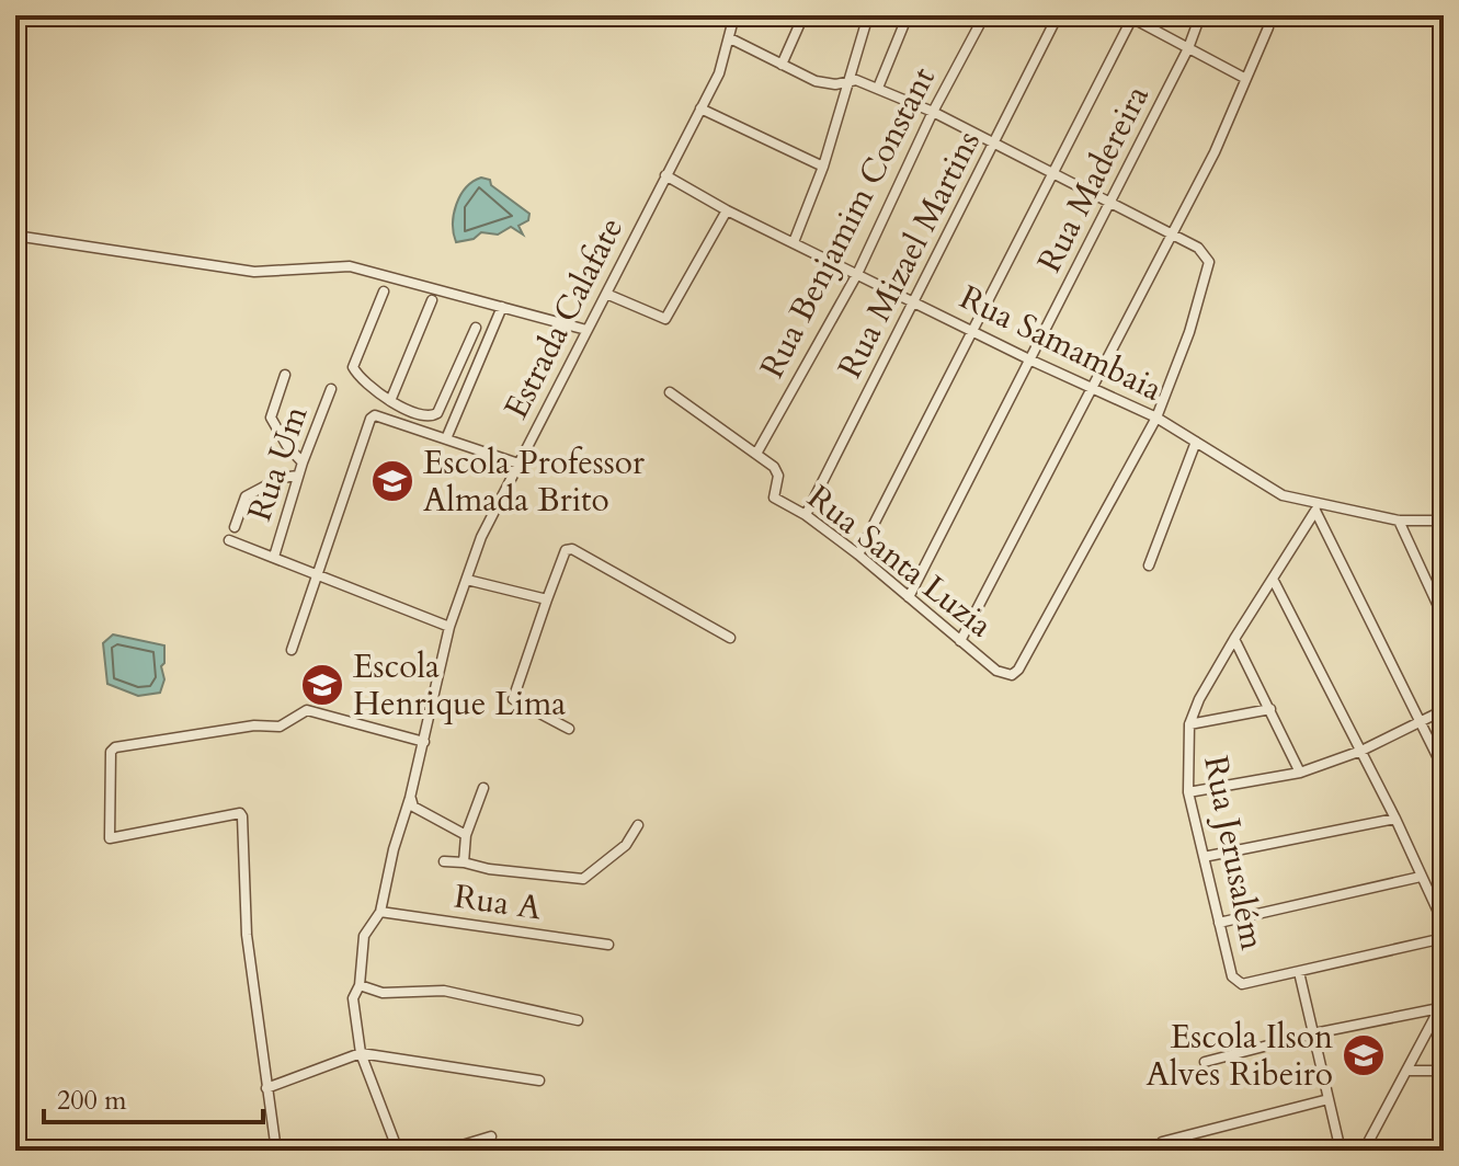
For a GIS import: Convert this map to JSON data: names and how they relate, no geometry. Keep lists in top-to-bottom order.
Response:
{
  "streets": {
    "street": [
      "Rua Madereira",
      "Rua Benjamim Constant",
      "Rua Mizael Martins",
      "Estrada Calafate",
      "Rua Samambaia",
      "Rua Um",
      "Rua Santa Luzia",
      "Rua Jerusalém",
      "Rua A"
    ]
  },
  "crossings": [
    ["Rua Madereira", "Rua Samambaia"],
    ["Rua Madereira", "Rua Santa Luzia"],
    ["Rua Benjamim Constant", "Rua Samambaia"],
    ["Rua Benjamim Constant", "Rua Santa Luzia"],
    ["Rua Mizael Martins", "Rua Samambaia"],
    ["Rua Mizael Martins", "Rua Santa Luzia"],
    ["Estrada Calafate", "Rua Samambaia"],
    ["Estrada Calafate", "Rua A"],
    ["Rua Samambaia", "Rua Santa Luzia"],
    ["Rua Samambaia", "Rua Jerusalém"]
  ],
  "places": {
    "school or university": ["Escola Professor Almada Brito", "Escola Henrique Lima", "Escola Ilson Alves Ribeiro"]
  },
  "scale_bar": "200 m"
}
